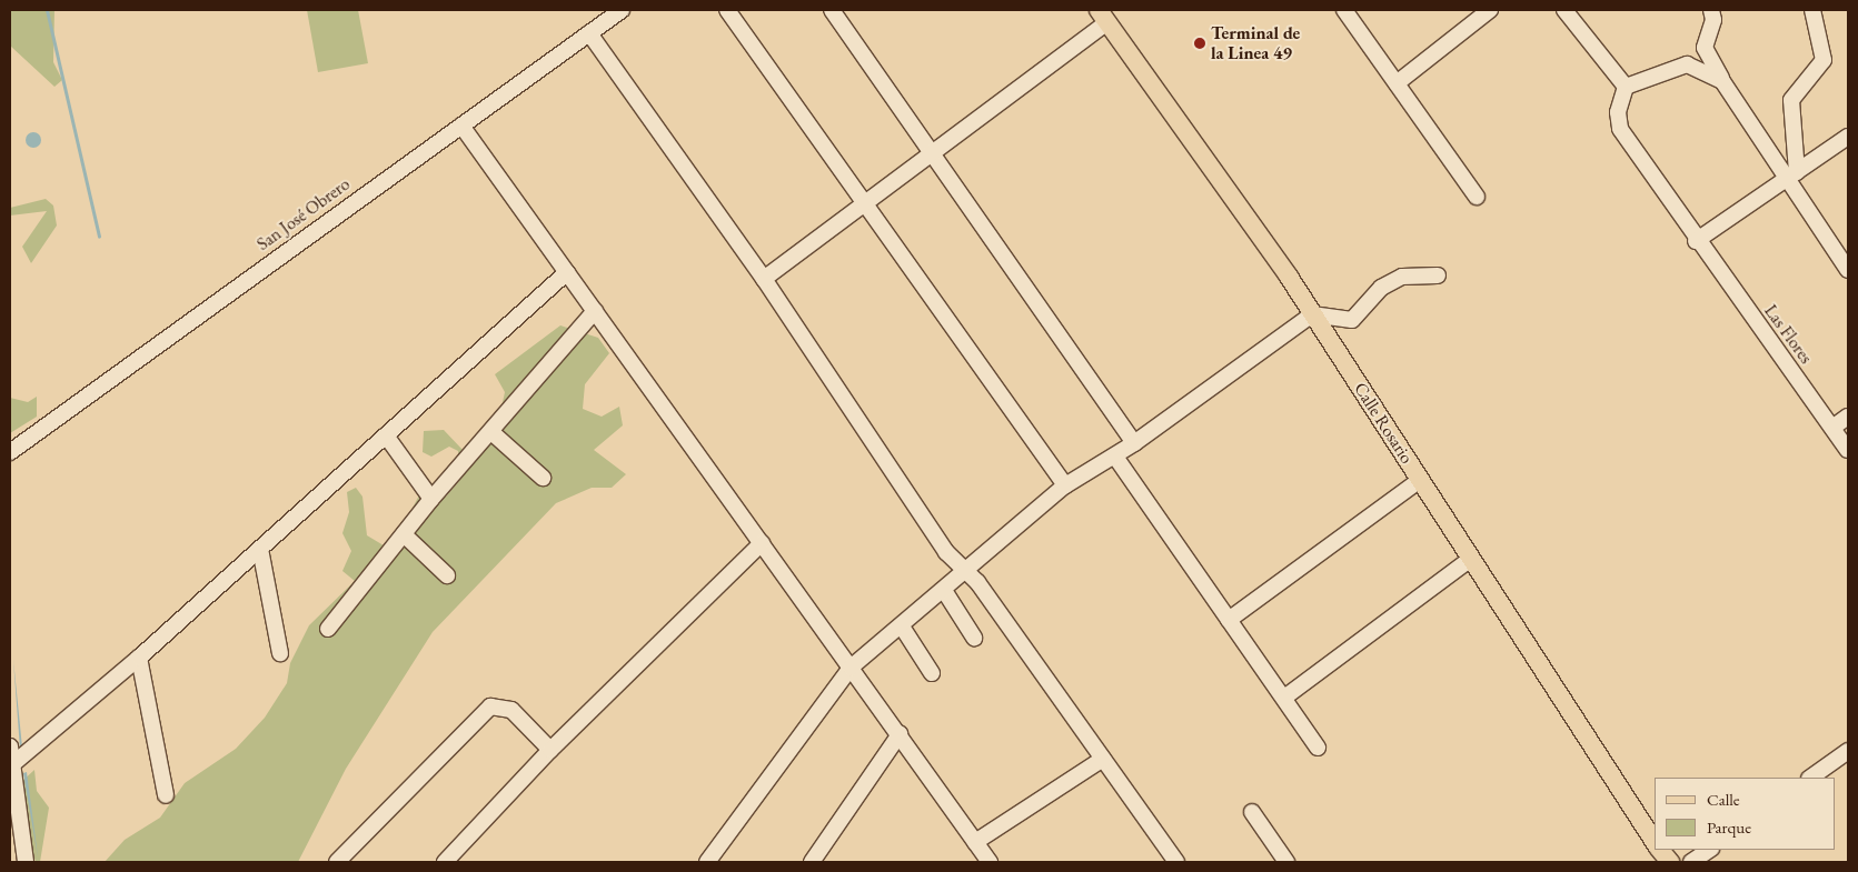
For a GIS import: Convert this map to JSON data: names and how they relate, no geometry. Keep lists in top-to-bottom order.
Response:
{
  "streets": {
    "main road": ["Calle Rosario"],
    "street": ["San José Obrero", "Las Flores"]
  },
  "places": ["Terminal de la Linea 49"],
  "legend": ["Calle", "Parque"]
}
